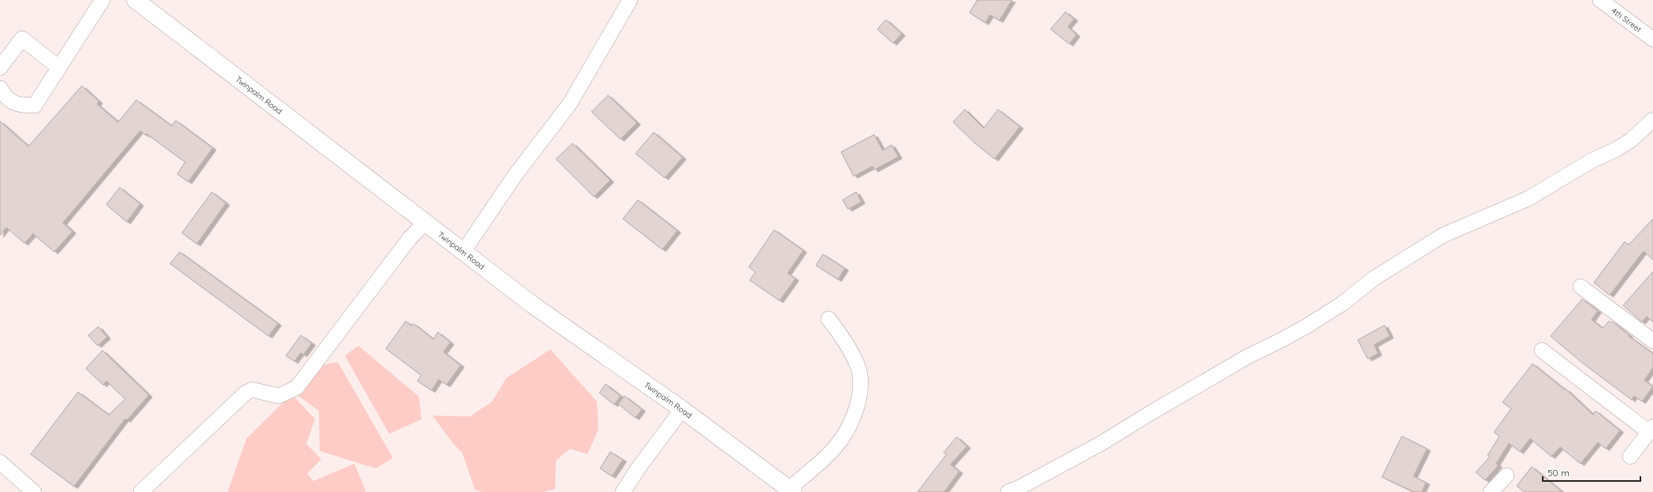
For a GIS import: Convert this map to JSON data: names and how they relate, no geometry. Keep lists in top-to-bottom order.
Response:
{
  "streets": {
    "main road": ["Twinpalm Road"],
    "street": ["4th Street"]
  },
  "scale_bar": "50 m"
}
